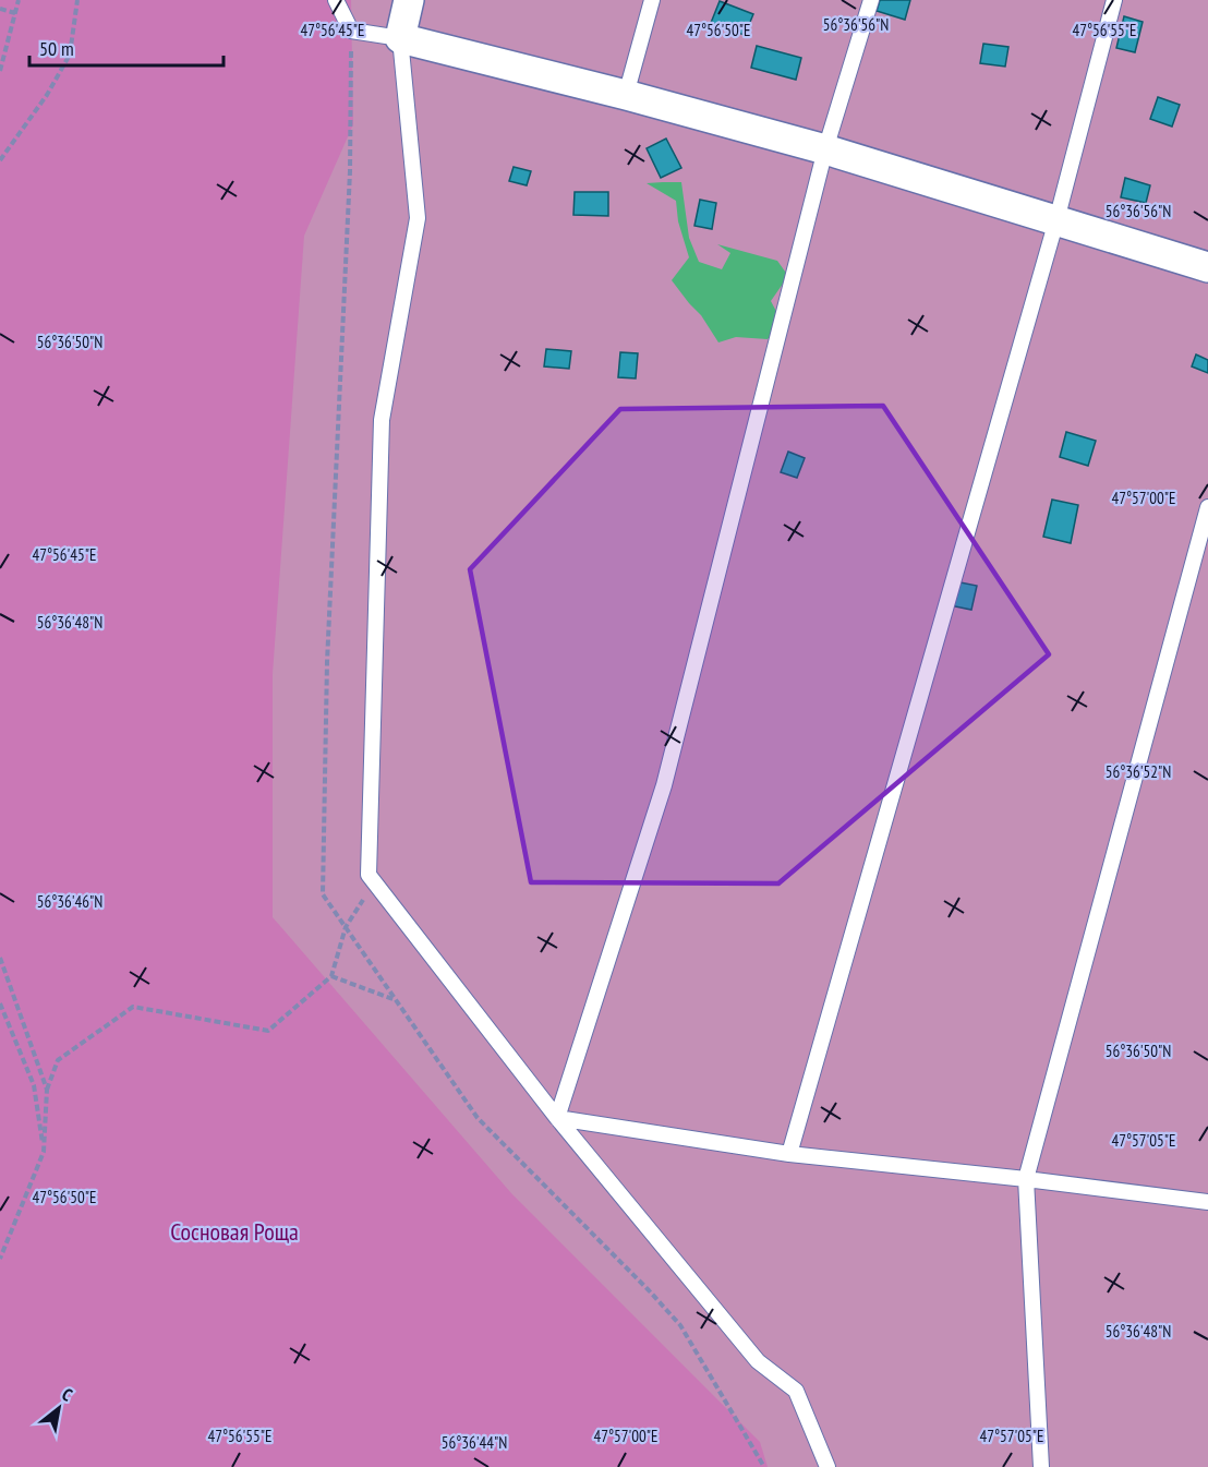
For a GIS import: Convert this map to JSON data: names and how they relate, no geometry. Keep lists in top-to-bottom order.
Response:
{
  "parks": ["Сосновая Роща"],
  "scale_bar": "50 m",
  "north": "top right",
  "coordinates": [
    "56°36'56\"N",
    "47°56'55\"E",
    "47°56'45\"E",
    "47°56'50\"E",
    "56°36'50\"N",
    "47°57'00\"E",
    "56°36'48\"N",
    "56°36'52\"N",
    "56°36'46\"N",
    "47°57'05\"E",
    "56°36'44\"N"
  ]
}
